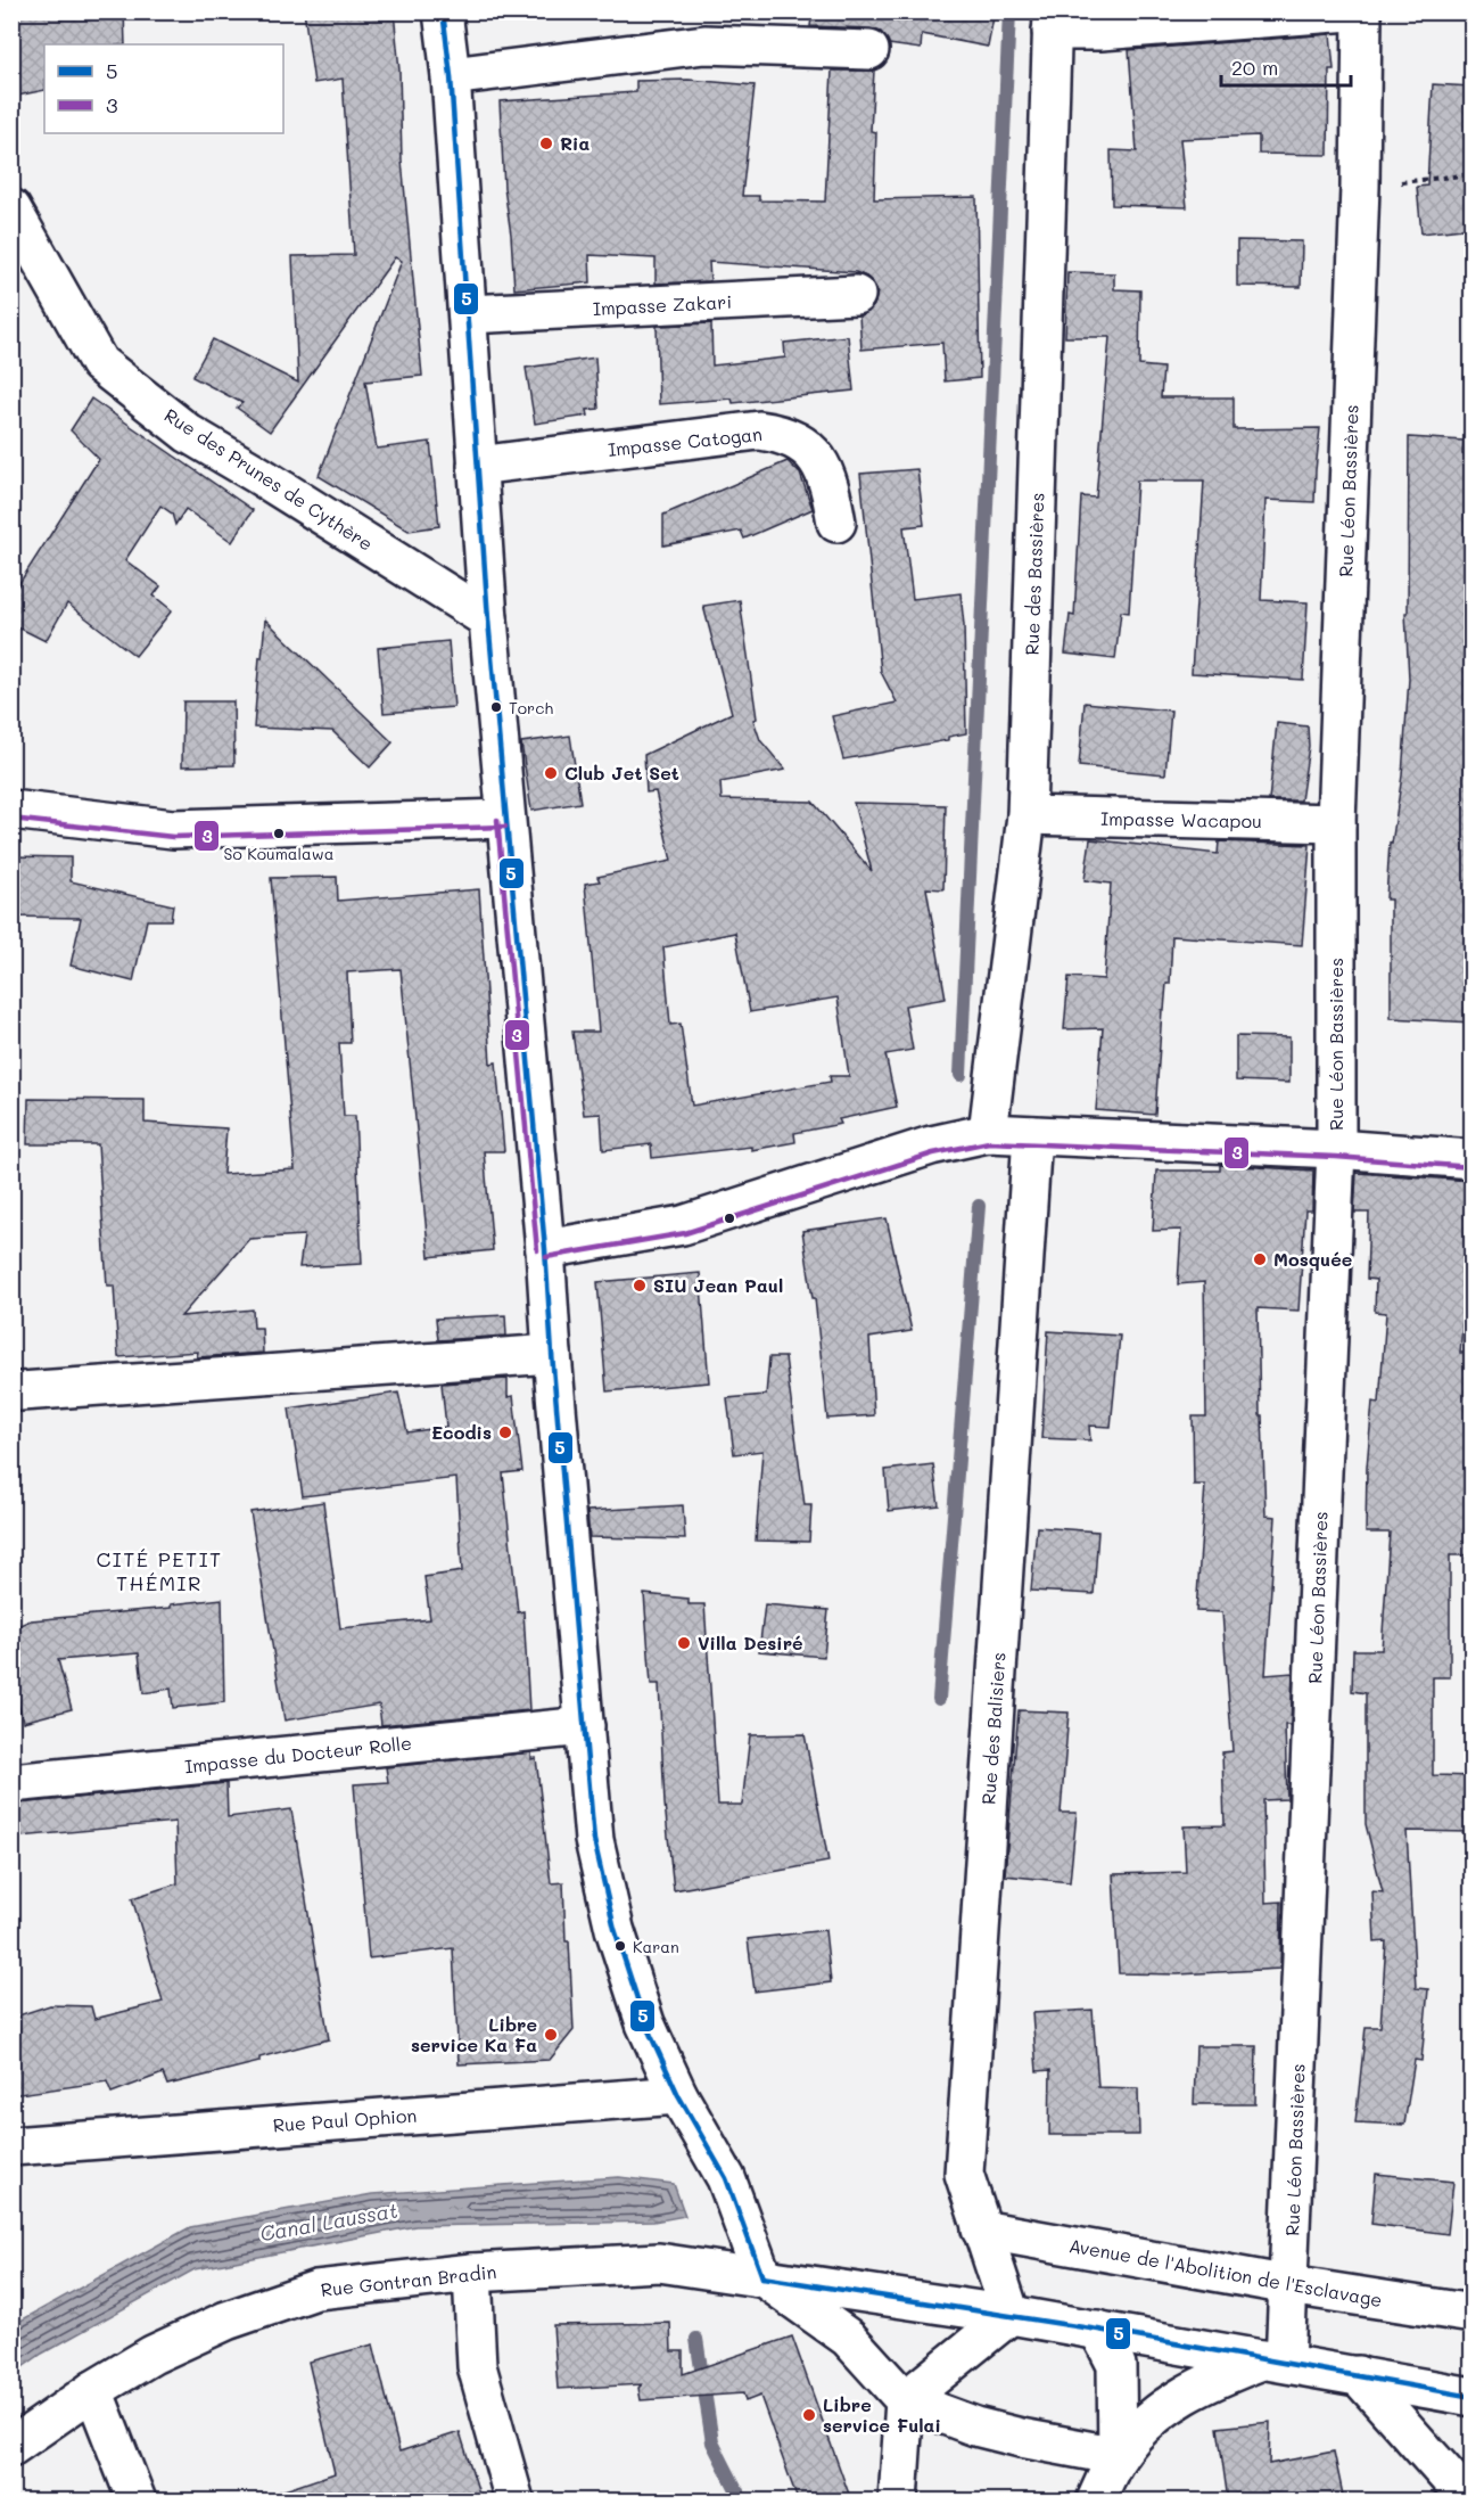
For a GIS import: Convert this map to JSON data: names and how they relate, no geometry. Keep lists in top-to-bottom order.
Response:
{
  "streets": {
    "street": [
      "Impasse Zakari",
      "Impasse Catogan",
      "Rue des Prunes de Cythère",
      "Rue Léon Bassières",
      "Rue des Bassières",
      "Impasse Wacapou",
      "Rue des Balisiers",
      "Impasse du Docteur Rolle",
      "Rue Paul Ophion",
      "Avenue de l'Abolition de l'Esclavage",
      "Rue Gontran Bradin"
    ]
  },
  "crossings": [
    ["Rue Léon Bassières", "Impasse Wacapou"],
    ["Rue Léon Bassières", "Avenue de l'Abolition de l'Esclavage"],
    ["Rue des Bassières", "Impasse Wacapou"],
    ["Rue des Balisiers", "Avenue de l'Abolition de l'Esclavage"]
  ],
  "districts": ["CITÉ PETIT THÉMIR"],
  "water": ["Canal Laussat"],
  "places": [
    "Ria",
    "Torch",
    "Club Jet Set",
    "So Koumalawa",
    "Mosquée",
    "SIU Jean Paul",
    "Ecodis",
    "Villa Desiré",
    "Karan",
    "Libre service Ka Fa",
    "Libre service Fulai"
  ],
  "lines": ["transit line 5", "transit line 3"],
  "legend": ["5", "3"],
  "scale_bar": "20 m"
}
